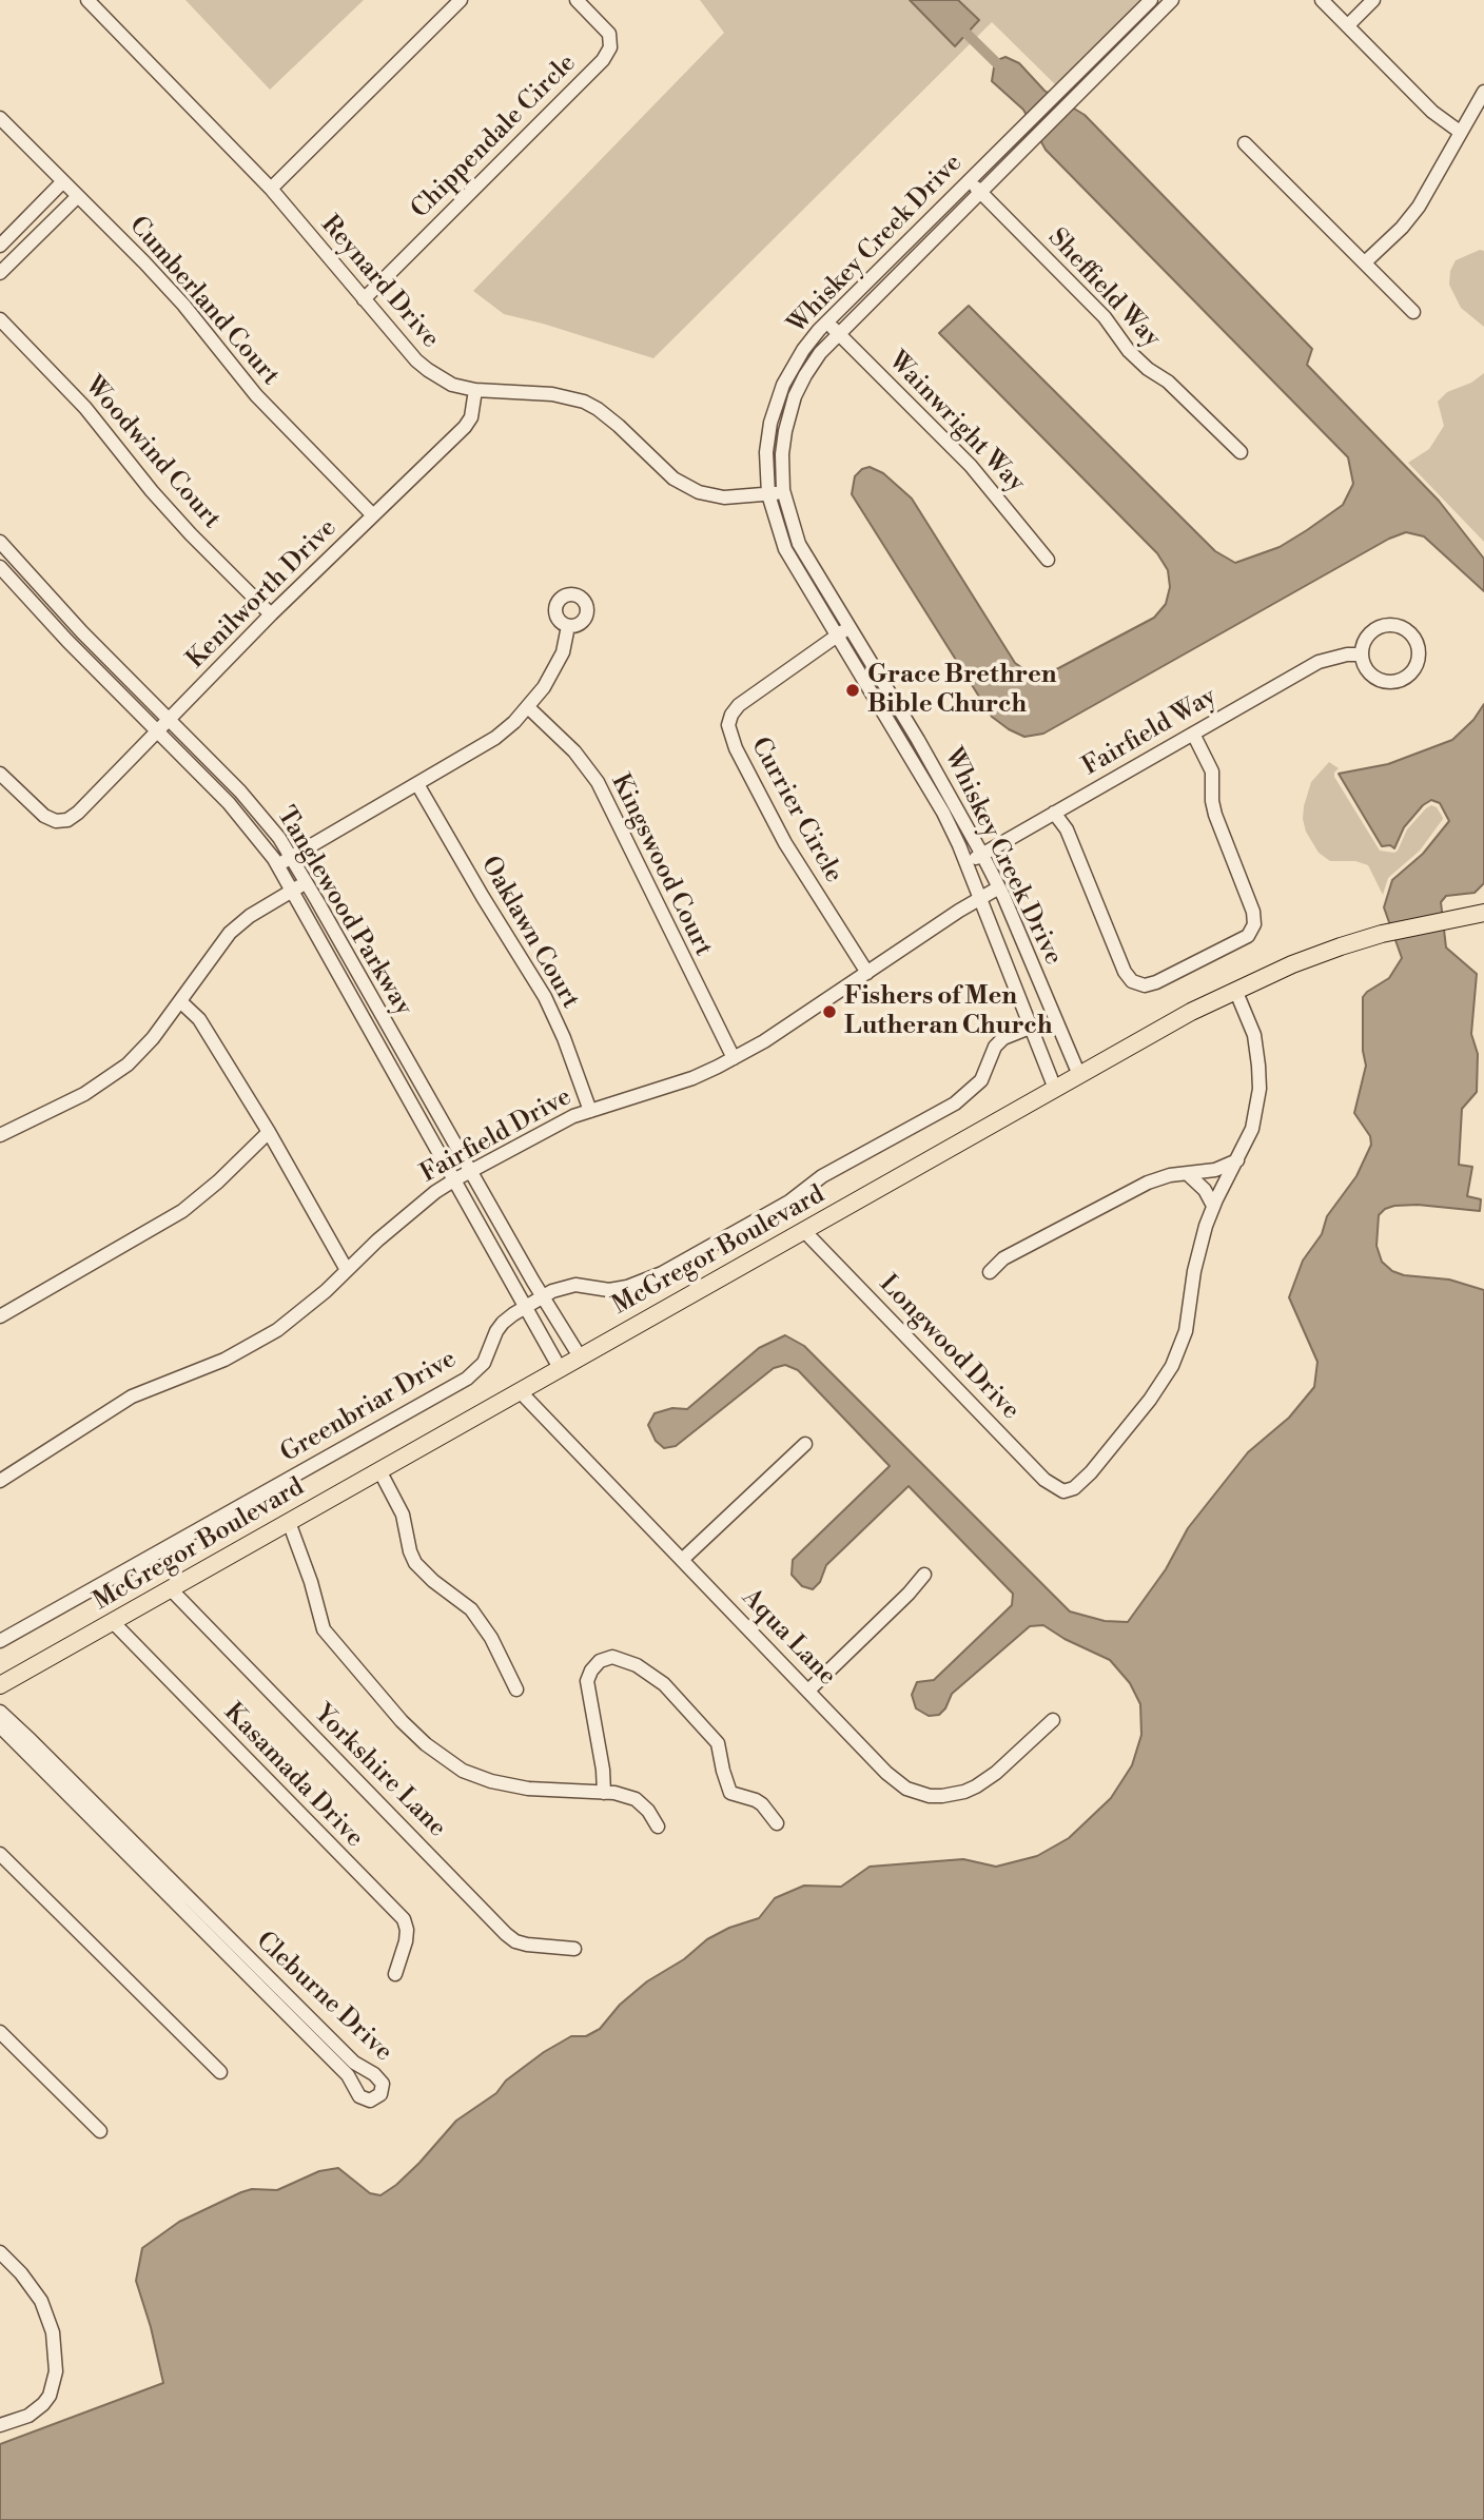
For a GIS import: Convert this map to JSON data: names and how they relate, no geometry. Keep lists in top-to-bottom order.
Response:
{
  "streets": {
    "main road": ["McGregor Boulevard"],
    "street": [
      "Chippendale Circle",
      "Whiskey Creek Drive",
      "Reynard Drive",
      "Sheffield Way",
      "Cumberland Court",
      "Wainwright Way",
      "Woodwind Court",
      "Kenilworth Drive",
      "Fairfield Way",
      "Currier Circle",
      "Kingswood Court",
      "Tanglewood Parkway",
      "Oaklawn Court",
      "Fairfield Drive",
      "Longwood Drive",
      "Greenbriar Drive",
      "Aqua Lane",
      "Yorkshire Lane",
      "Kasamada Drive",
      "Cleburne Drive"
    ]
  },
  "crossings": [
    ["Chippendale Circle", "Reynard Drive"],
    ["Whiskey Creek Drive", "Reynard Drive"],
    ["Whiskey Creek Drive", "Sheffield Way"],
    ["Whiskey Creek Drive", "Wainwright Way"],
    ["Whiskey Creek Drive", "Fairfield Way"],
    ["Whiskey Creek Drive", "Currier Circle"],
    ["Whiskey Creek Drive", "Fairfield Drive"],
    ["Whiskey Creek Drive", "McGregor Boulevard"],
    ["Whiskey Creek Drive", "Greenbriar Drive"],
    ["Reynard Drive", "Kenilworth Drive"],
    ["Cumberland Court", "Kenilworth Drive"],
    ["Woodwind Court", "Kenilworth Drive"],
    ["Kenilworth Drive", "Tanglewood Parkway"],
    ["Currier Circle", "Fairfield Drive"],
    ["Kingswood Court", "Fairfield Drive"],
    ["Tanglewood Parkway", "Fairfield Drive"],
    ["Tanglewood Parkway", "McGregor Boulevard"],
    ["Tanglewood Parkway", "Greenbriar Drive"],
    ["Oaklawn Court", "Fairfield Drive"],
    ["McGregor Boulevard", "Longwood Drive"],
    ["McGregor Boulevard", "Aqua Lane"],
    ["McGregor Boulevard", "Yorkshire Lane"],
    ["McGregor Boulevard", "Kasamada Drive"]
  ],
  "places": ["Grace Brethren Bible Church", "Fishers of Men Lutheran Church"]
}
